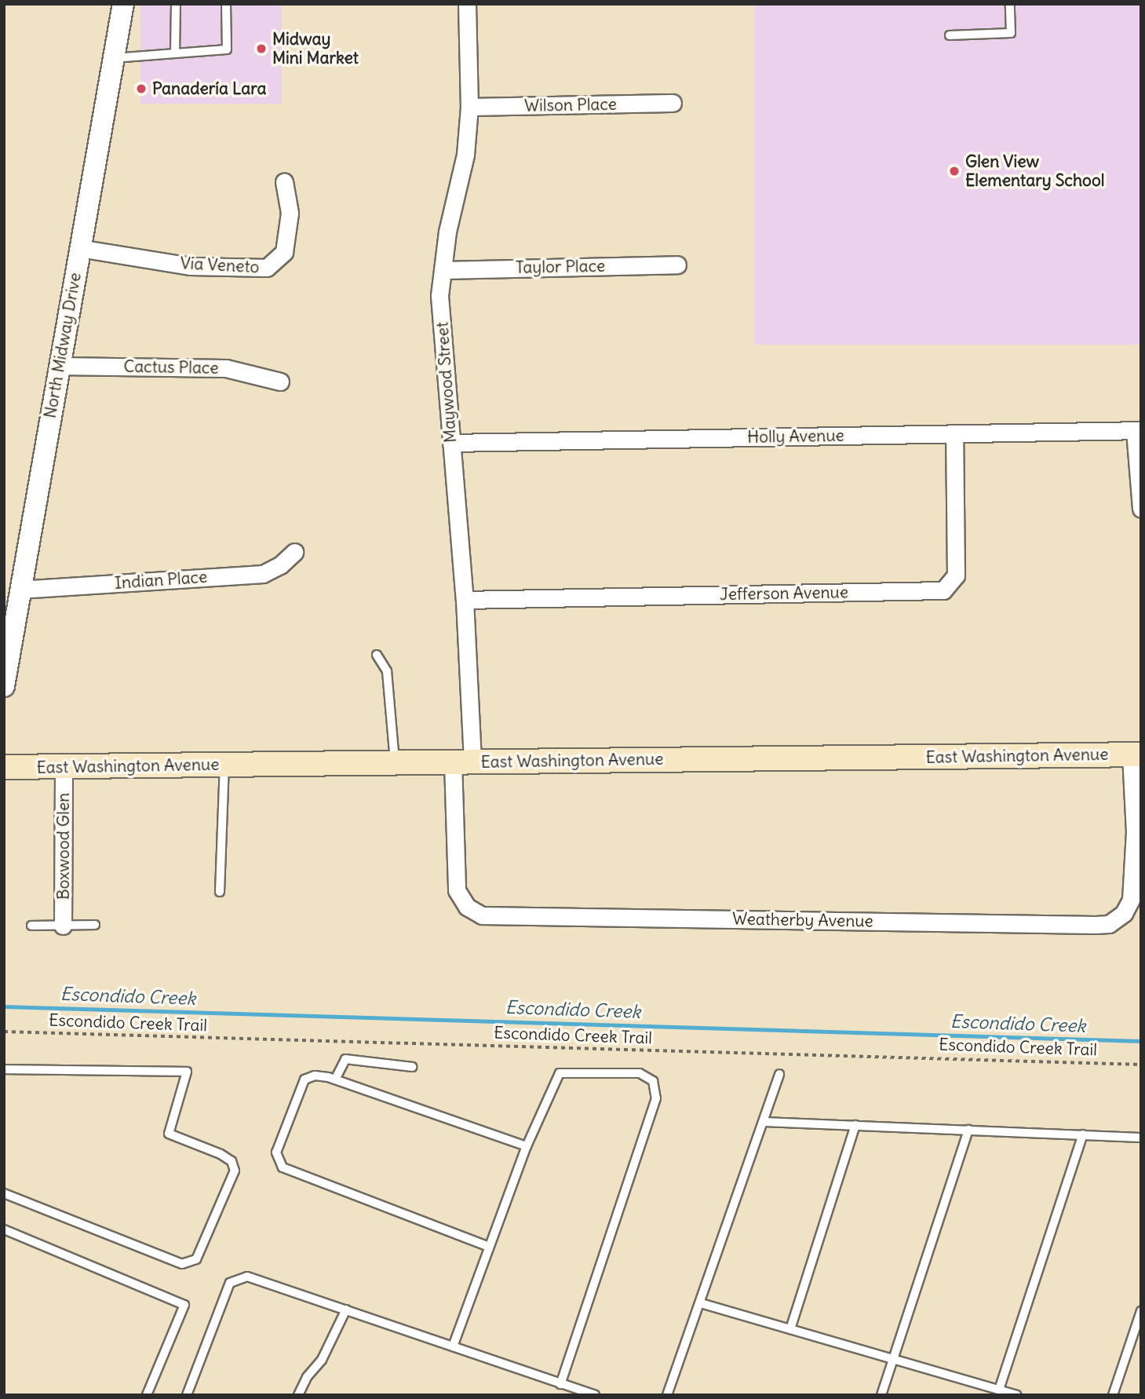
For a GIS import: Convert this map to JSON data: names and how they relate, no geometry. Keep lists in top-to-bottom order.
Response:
{
  "streets": {
    "main road": ["East Washington Avenue"],
    "street": [
      "Wilson Place",
      "Via Veneto",
      "Taylor Place",
      "North Midway Drive",
      "Cactus Place",
      "Maywood Street",
      "Holly Avenue",
      "Indian Place",
      "Jefferson Avenue",
      "Boxwood Glen",
      "Weatherby Avenue"
    ],
    "path": ["Escondido Creek Trail"]
  },
  "crossings": [
    ["Wilson Place", "Maywood Street"],
    ["Via Veneto", "North Midway Drive"],
    ["Taylor Place", "Maywood Street"],
    ["North Midway Drive", "Cactus Place"],
    ["North Midway Drive", "Indian Place"],
    ["Maywood Street", "Holly Avenue"],
    ["Maywood Street", "Jefferson Avenue"],
    ["Maywood Street", "East Washington Avenue"],
    ["Maywood Street", "Weatherby Avenue"],
    ["Holly Avenue", "Jefferson Avenue"],
    ["East Washington Avenue", "Boxwood Glen"],
    ["East Washington Avenue", "Weatherby Avenue"]
  ],
  "water": ["Escondido Creek"],
  "places": ["Midway Mini Market", "Panadería Lara", "Glen View Elementary School"]
}
